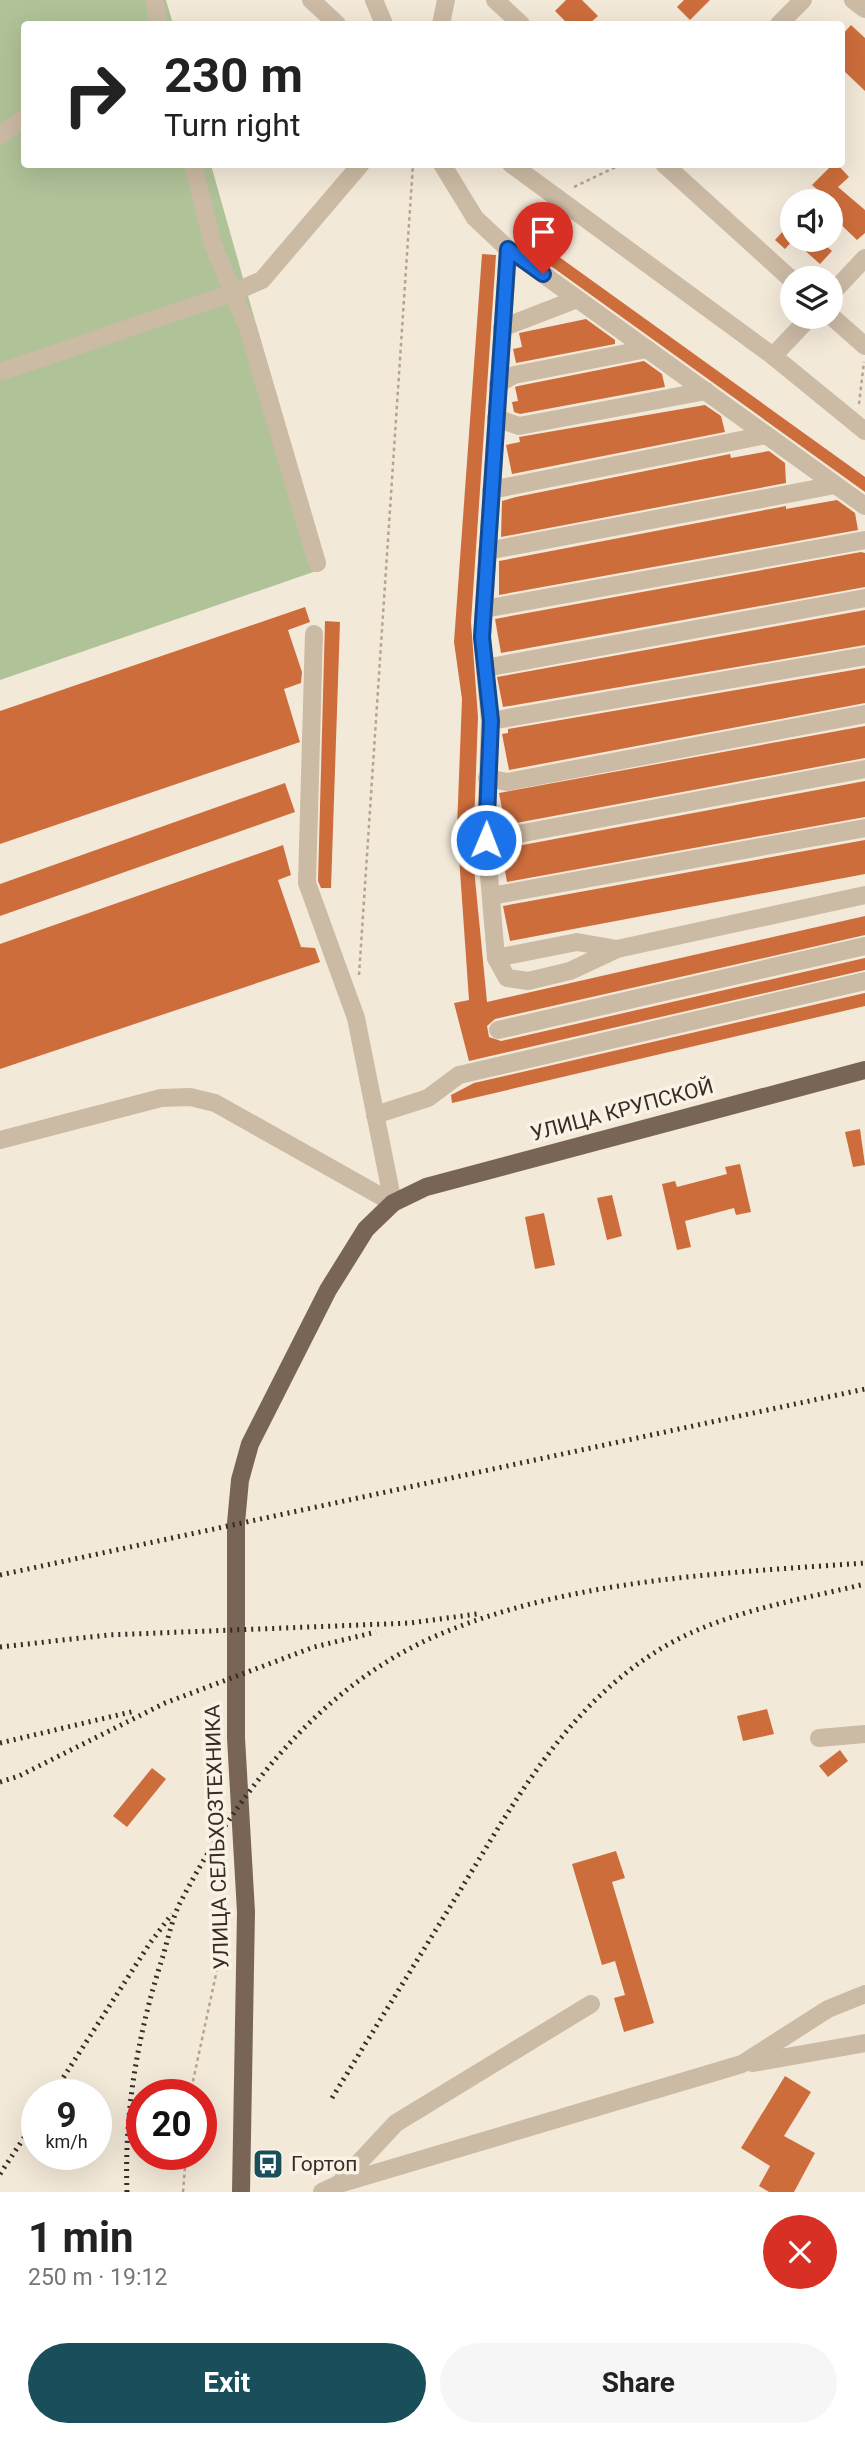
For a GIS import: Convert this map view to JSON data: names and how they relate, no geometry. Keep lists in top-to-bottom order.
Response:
{
  "streets": {
    "main road": ["УЛИЦА КРУПСКОЙ", "УЛИЦА СЕЛЬХОЗТЕХНИКА"]
  },
  "crossings": [
    ["УЛИЦА КРУПСКОЙ", "УЛИЦА СЕЛЬХОЗТЕХНИКА"]
  ],
  "places": {
    "bus stop": ["Гортоп"]
  },
  "page": {
    "turn": ["230 m", "Turn right"],
    "speed": "9 km/h",
    "limit": "20",
    "heading": ["1 min", "250 m · 19:12"],
    "buttons": ["Exit", "Share"]
  }
}
